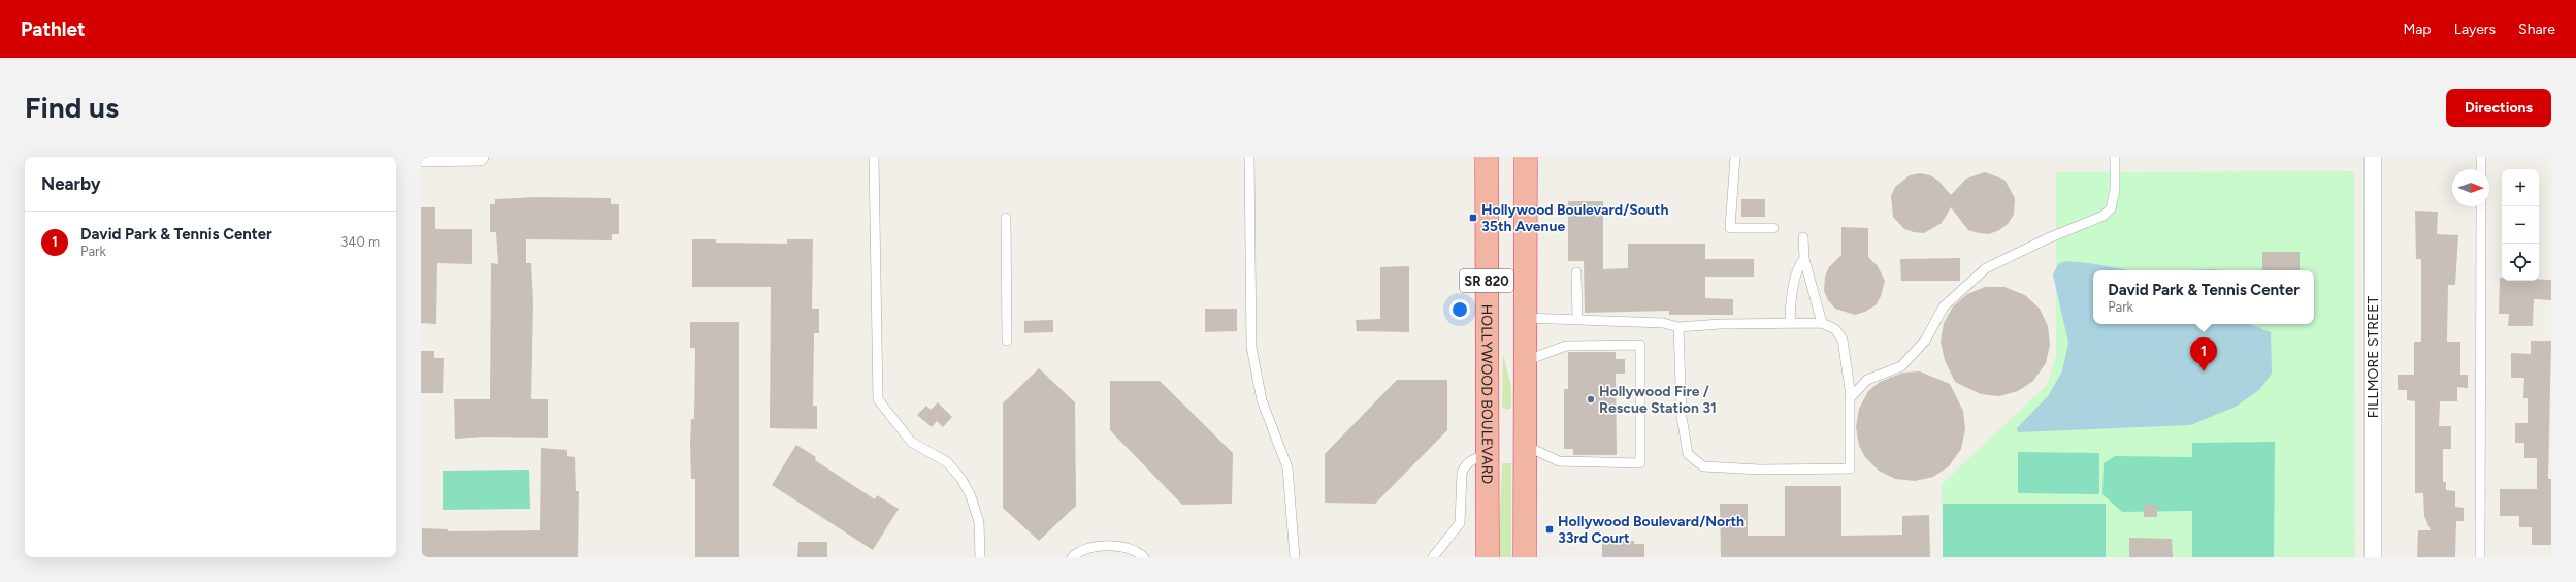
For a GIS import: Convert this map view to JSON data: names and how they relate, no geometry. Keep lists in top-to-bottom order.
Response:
{
  "streets": {
    "highway": ["SR 820", "HOLLYWOOD BOULEVARD"],
    "street": ["FILLMORE STREET"]
  },
  "places": {
    "transit": ["Hollywood Boulevard/South 35th Avenue", "Hollywood Boulevard/North 33rd Court"],
    "other": ["Hollywood Fire / Rescue Station 31"]
  },
  "north": "right",
  "page": {
    "header": "Pathlet",
    "nav": ["Map", "Layers", "Share"],
    "buttons": "Directions",
    "title": "Find us",
    "heading": "Nearby",
    "map_buttons": ["+", "−"],
    "list": [
      {
        "mark": "1",
        "name": "David Park & Tennis Center",
        "note": "Park",
        "value": "340 m"
      }
    ],
    "popup": ["David Park & Tennis Center", "Park"],
    "pins": "1"
  }
}
